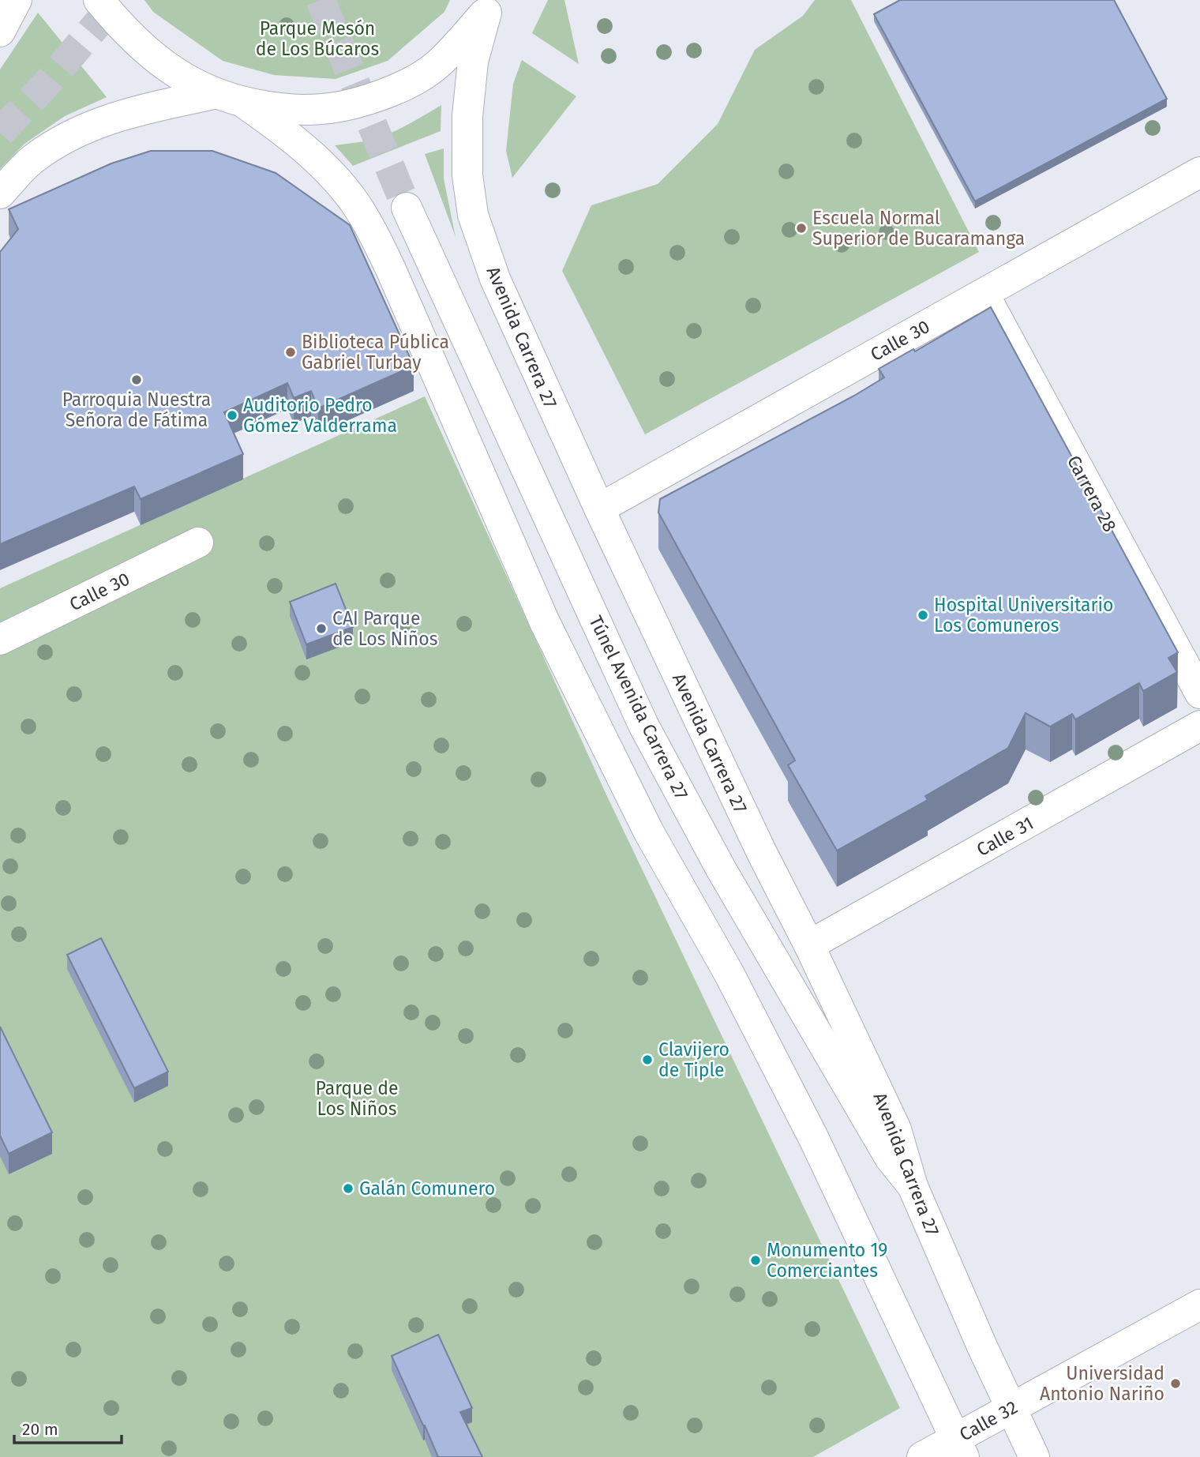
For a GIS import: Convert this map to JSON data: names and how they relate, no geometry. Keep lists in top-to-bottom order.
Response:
{
  "streets": {
    "main road": [
      "Avenida Carrera 27",
      "Calle 30",
      "Carrera 28",
      "Túnel Avenida Carrera 27",
      "Calle 31",
      "Calle 32"
    ]
  },
  "crossings": [
    ["Avenida Carrera 27", "Calle 30"],
    ["Avenida Carrera 27", "Túnel Avenida Carrera 27"],
    ["Avenida Carrera 27", "Calle 31"],
    ["Avenida Carrera 27", "Calle 32"],
    ["Calle 30", "Carrera 28"]
  ],
  "parks": ["Parque Mesón de Los Búcaros", "Parque de Los Niños"],
  "places": [
    "Escuela Normal Superior de Bucaramanga",
    "Biblioteca Pública Gabriel Turbay",
    "Parroquia Nuestra Señora de Fátima",
    "Auditorio Pedro Gómez Valderrama",
    "Hospital Universitario Los Comuneros",
    "CAI Parque de Los Niños",
    "Clavijero de Tiple",
    "Galán Comunero",
    "Monumento 19 Comerciantes",
    "Universidad Antonio Nariño"
  ],
  "scale_bar": "20 m"
}
